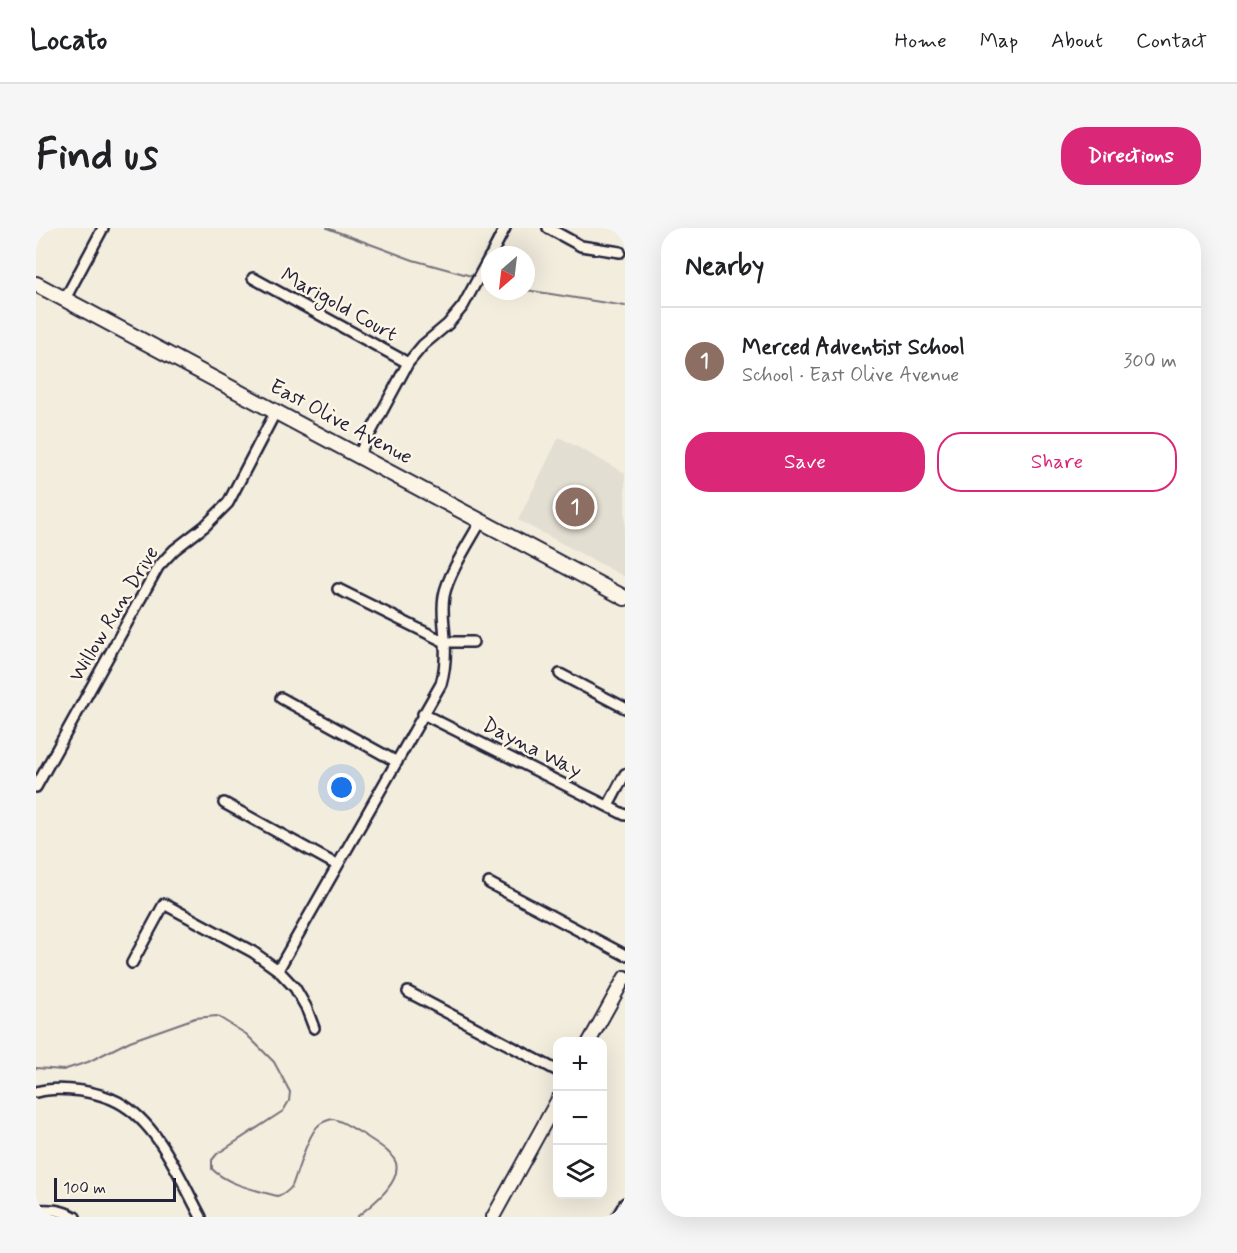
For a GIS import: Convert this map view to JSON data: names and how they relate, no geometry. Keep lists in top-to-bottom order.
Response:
{
  "streets": {
    "main road": ["East Olive Avenue"],
    "street": ["Marigold Court", "Willow Run Drive", "Dayna Way"]
  },
  "crossings": [
    ["East Olive Avenue", "Willow Run Drive"]
  ],
  "scale_bar": "100 m",
  "north": "bottom left",
  "page": {
    "header": "Locato",
    "nav": [
      "Home",
      "Map",
      "About",
      "Contact"
    ],
    "buttons": [
      "Directions",
      ["Save", "Share"]
    ],
    "title": "Find us",
    "heading": "Nearby",
    "list": [
      {
        "mark": "1",
        "name": "Merced Adventist School",
        "note": "School · East Olive Avenue",
        "value": "300 m"
      }
    ],
    "pins": "1",
    "map_buttons": ["+", "−"],
    "scale": "100 m"
  }
}
